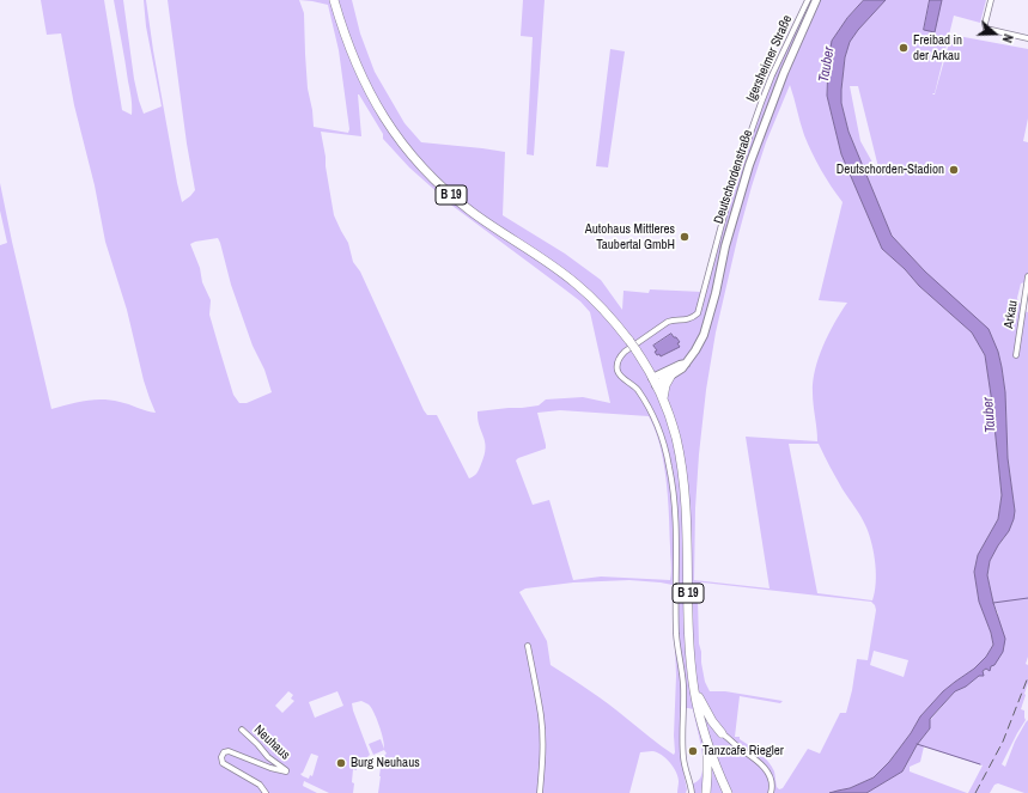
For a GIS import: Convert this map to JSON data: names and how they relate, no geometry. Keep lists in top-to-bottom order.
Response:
{
  "streets": {
    "main road": ["B 19"],
    "street": [
      "Igersheimer Straße",
      "Deutschordenstraße",
      "Arkau",
      "Neuhaus"
    ]
  },
  "crossings": [
    ["Deutschordenstraße", "B 19"]
  ],
  "water": ["Tauber"],
  "places": [
    "Freibad in der Arkau",
    "Deutschorden-Stadion",
    "Autohaus Mittleres Taubertal GmbH",
    "Tanzcafe Riegler",
    "Burg Neuhaus"
  ],
  "north": "right"
}
